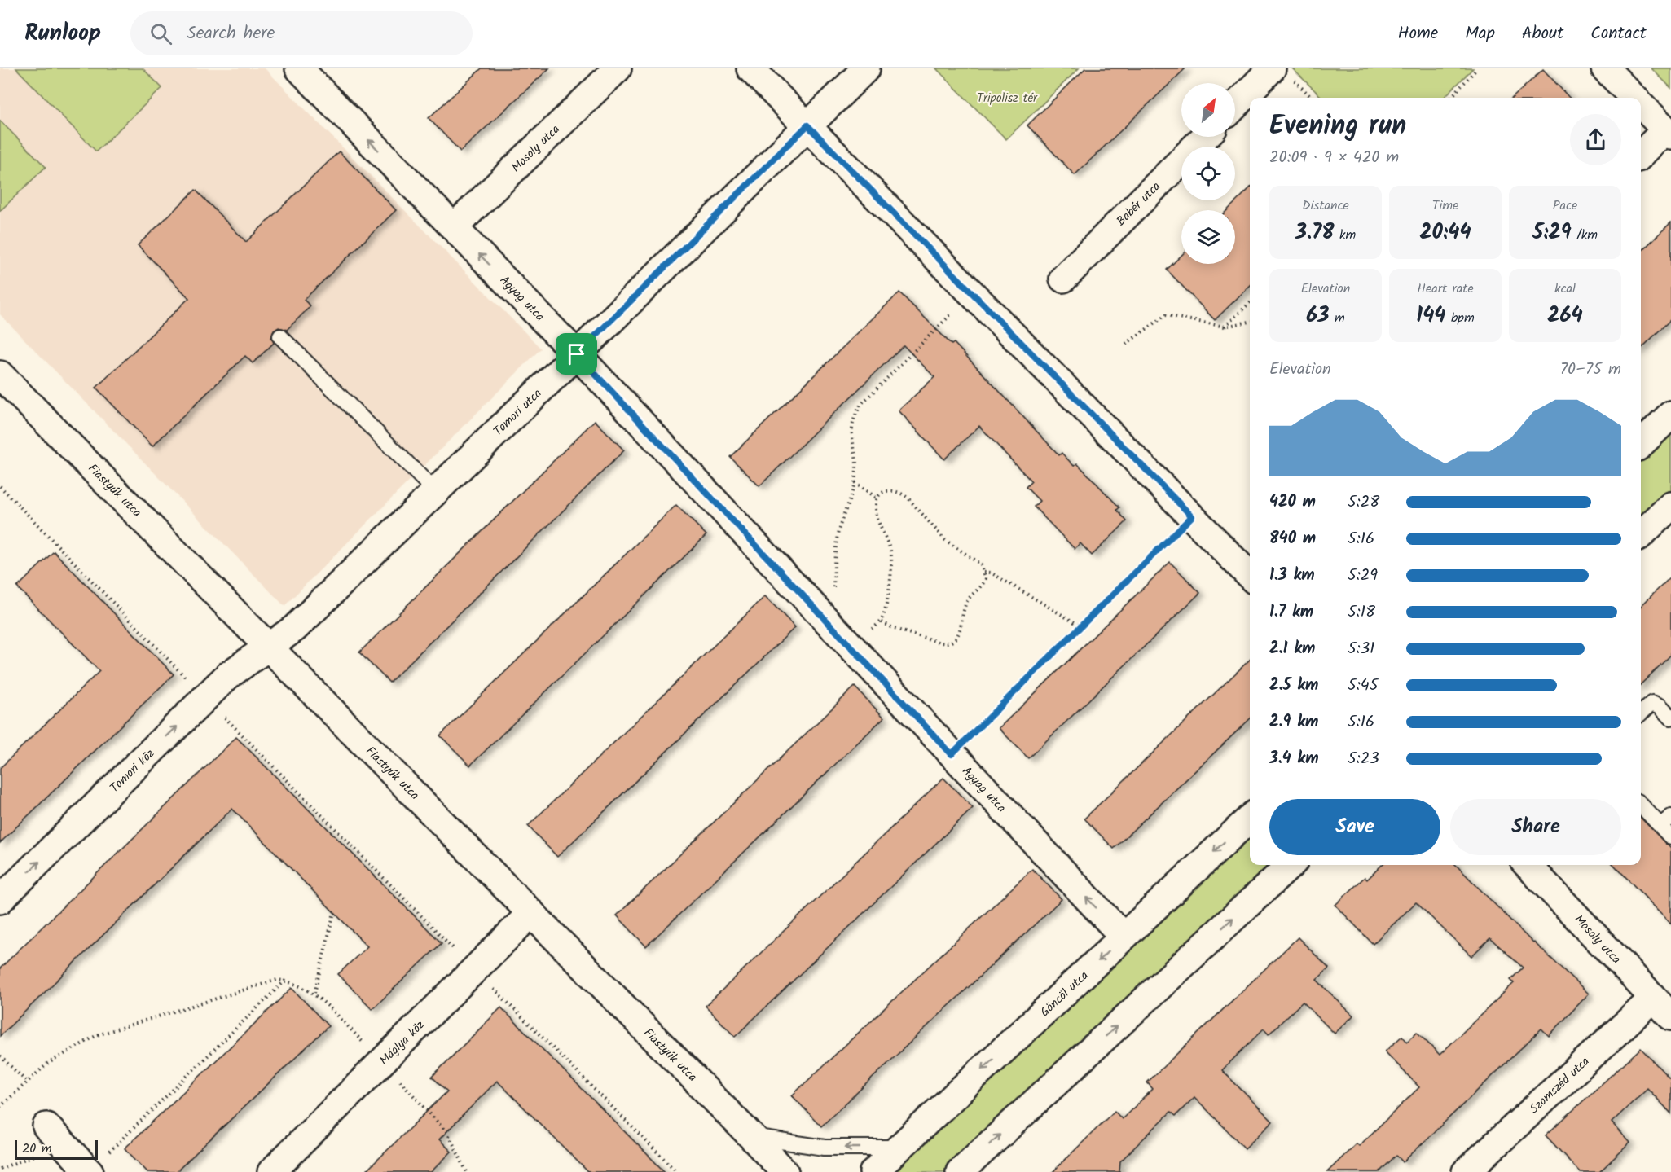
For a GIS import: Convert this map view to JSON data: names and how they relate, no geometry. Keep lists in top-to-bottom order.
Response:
{
  "streets": {
    "street": [
      "Mosoly utca",
      "Babér utca",
      "Agyag utca",
      "Tomori utca",
      "Fiastyúk utca",
      "Tomori köz",
      "Göncöl utca",
      "Máglya köz",
      "Szomszéd utca"
    ]
  },
  "crossings": [
    ["Mosoly utca", "Agyag utca"],
    ["Mosoly utca", "Szomszéd utca"],
    ["Agyag utca", "Tomori utca"],
    ["Agyag utca", "Göncöl utca"],
    ["Tomori utca", "Fiastyúk utca"],
    ["Tomori utca", "Tomori köz"],
    ["Fiastyúk utca", "Tomori köz"],
    ["Fiastyúk utca", "Máglya köz"]
  ],
  "one_way": ["Agyag utca", "Tomori köz"],
  "parks": ["Tripolisz tér"],
  "scale_bar": "20 m",
  "north": "top right",
  "page": {
    "header": "Runloop",
    "search": "Search here",
    "nav": [
      "Home",
      "Map",
      "About",
      "Contact"
    ],
    "heading": ["Evening run", "20:09 · 9 × 420 m"],
    "stats": [
      ["Distance", "3.78 km"],
      ["Time", "20:44"],
      ["Pace", "5:29 /km"],
      ["Elevation", "63 m"],
      ["Heart rate", "144 bpm"],
      ["kcal", "264"]
    ],
    "chart": ["Elevation", "70–75 m"],
    "list": [
      {
        "name": "420 m",
        "note": "5:28"
      },
      {
        "name": "840 m",
        "note": "5:16"
      },
      {
        "name": "1.3 km",
        "note": "5:29"
      },
      {
        "name": "1.7 km",
        "note": "5:18"
      },
      {
        "name": "2.1 km",
        "note": "5:31"
      },
      {
        "name": "2.5 km",
        "note": "5:45"
      },
      {
        "name": "2.9 km",
        "note": "5:16"
      },
      {
        "name": "3.4 km",
        "note": "5:23"
      }
    ],
    "buttons": ["Save", "Share"],
    "scale": "20 m"
  }
}
